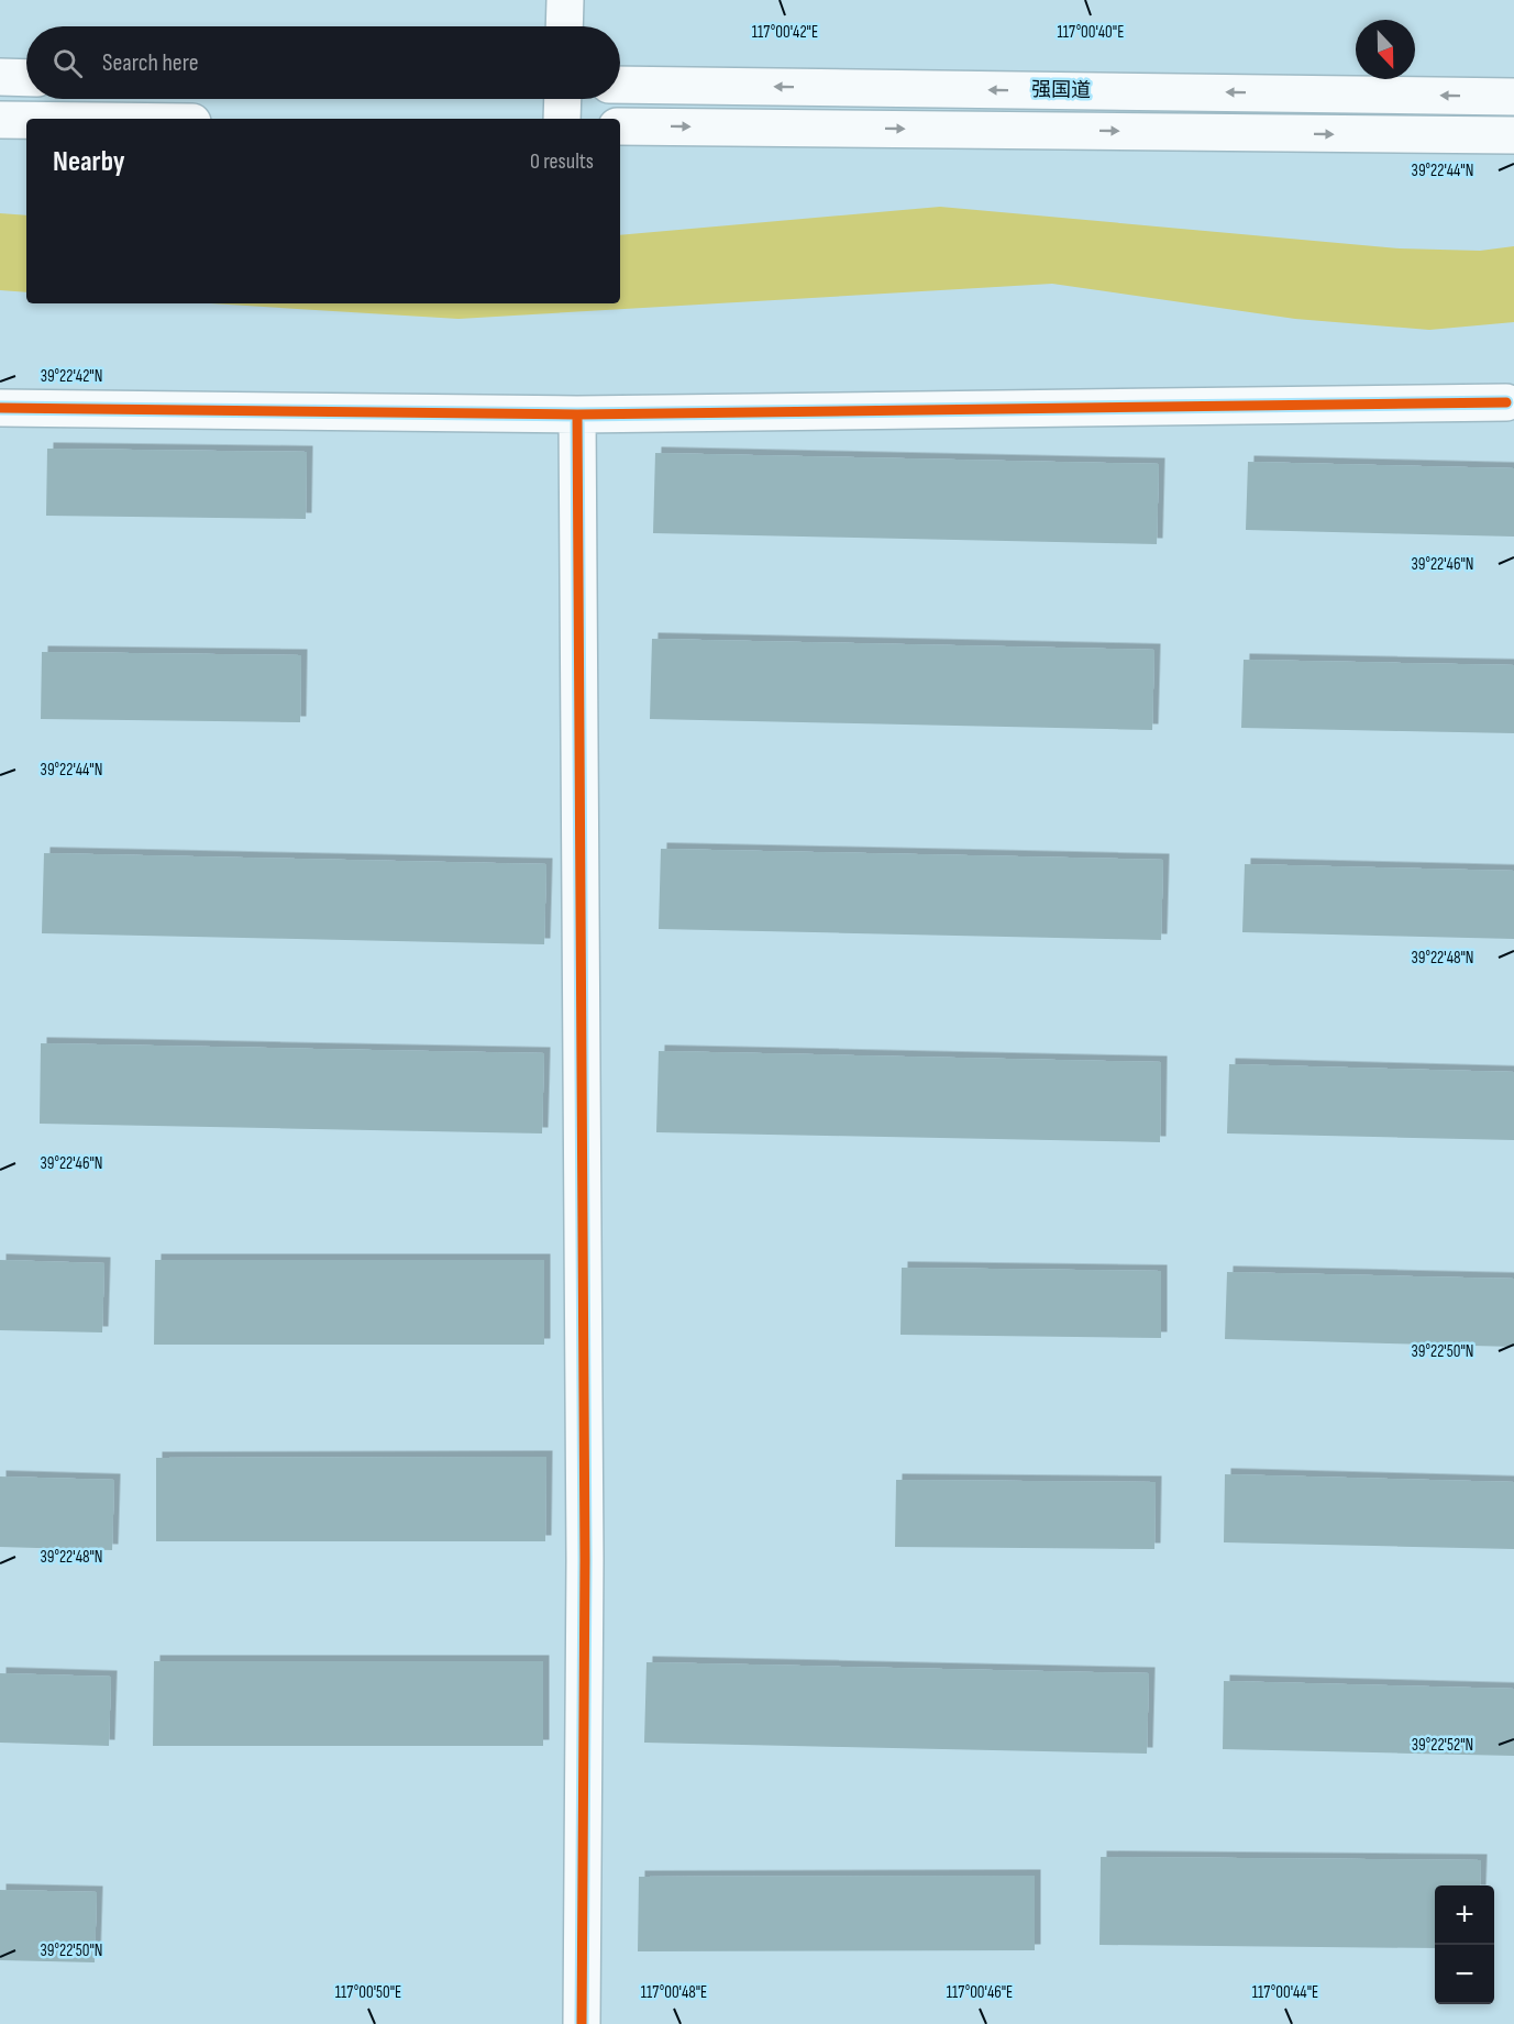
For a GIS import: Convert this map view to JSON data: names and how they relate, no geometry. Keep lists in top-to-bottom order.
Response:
{
  "streets": {
    "street": ["强国道"]
  },
  "north": "bottom",
  "page": {
    "search": "Search here",
    "heading": ["Nearby", "0 results"],
    "map_buttons": ["+", "−"]
  },
  "coordinates": [
    "117°00'42\"E",
    "117°00'40\"E",
    "39°22'44\"N",
    "39°22'42\"N",
    "39°22'46\"N",
    "39°22'48\"N",
    "39°22'50\"N",
    "39°22'52\"N",
    "117°00'50\"E",
    "117°00'48\"E",
    "117°00'46\"E",
    "117°00'44\"E"
  ]
}
